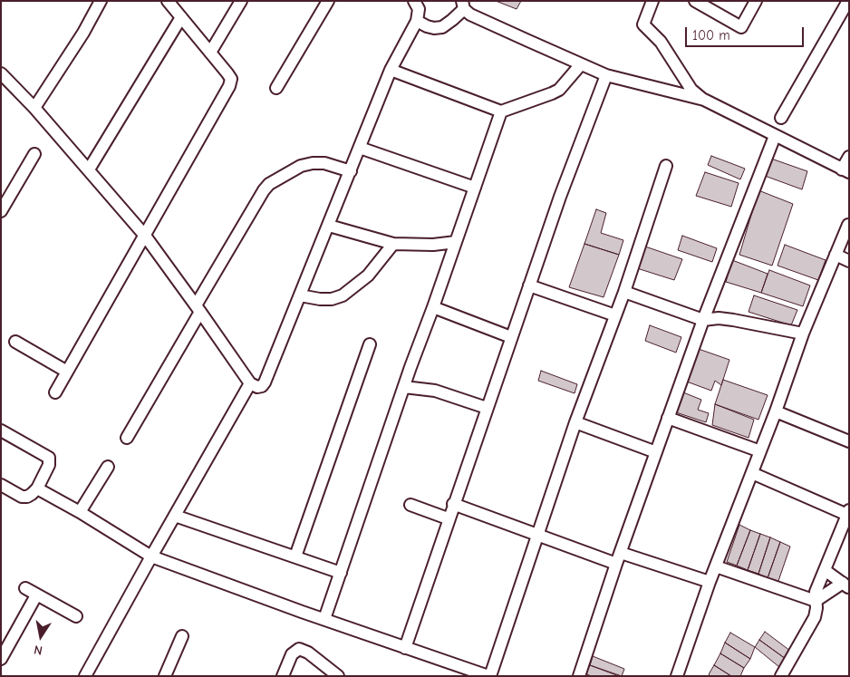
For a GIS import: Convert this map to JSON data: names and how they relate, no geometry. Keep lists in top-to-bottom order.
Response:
{
  "scale_bar": "100 m",
  "north": "bottom"
}
